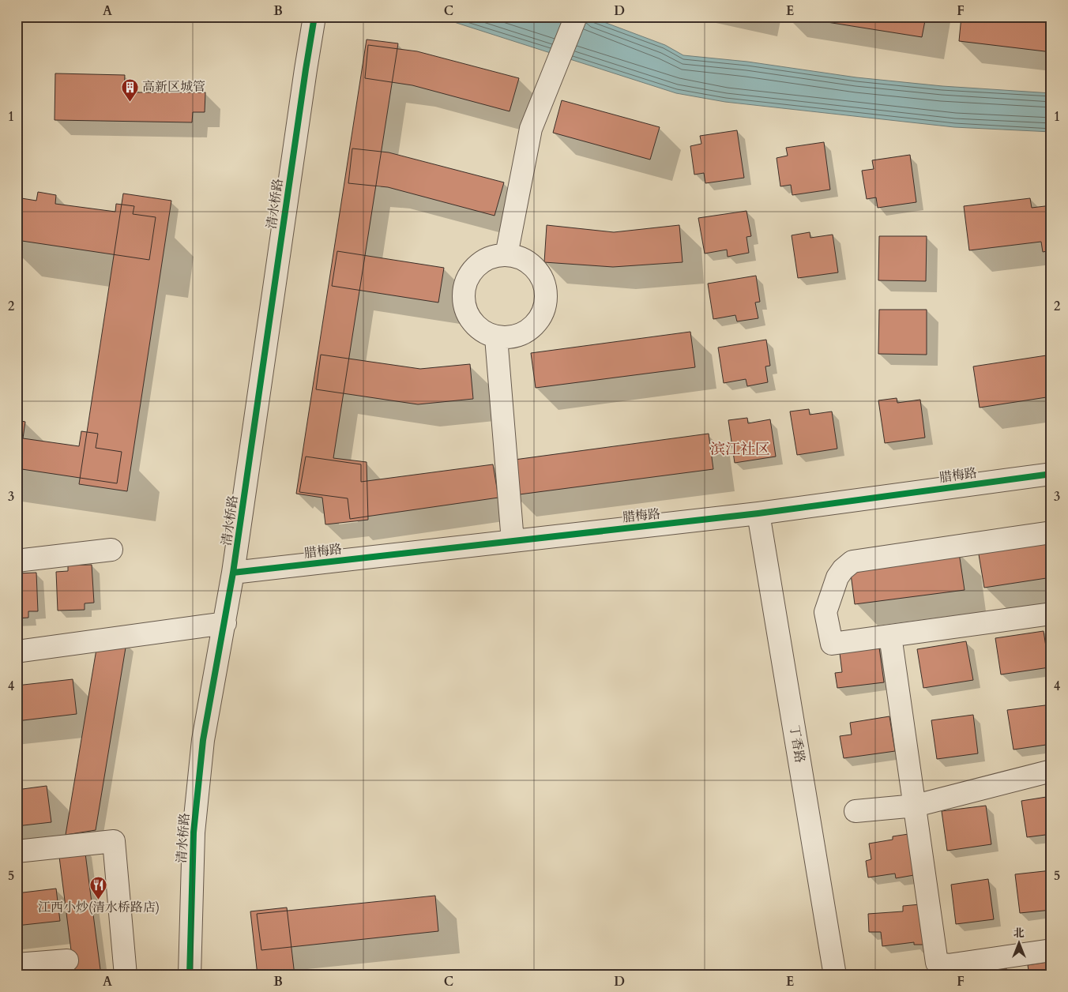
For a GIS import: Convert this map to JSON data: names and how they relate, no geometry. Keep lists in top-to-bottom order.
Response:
{
  "streets": {
    "street": ["清水桥路", "腊梅路", "丁香路"]
  },
  "crossings": [
    ["清水桥路", "腊梅路"],
    ["腊梅路", "丁香路"]
  ],
  "districts": ["滨江社区"],
  "places": {
    "building": ["高新区城管"],
    "restaurant": ["江西小炒(清水桥路店)"]
  },
  "north": "top",
  "grid": {
    "columns": [
      "A",
      "B",
      "C",
      "D",
      "E",
      "F"
    ],
    "rows": [
      "1",
      "2",
      "3",
      "4",
      "5"
    ]
  }
}
